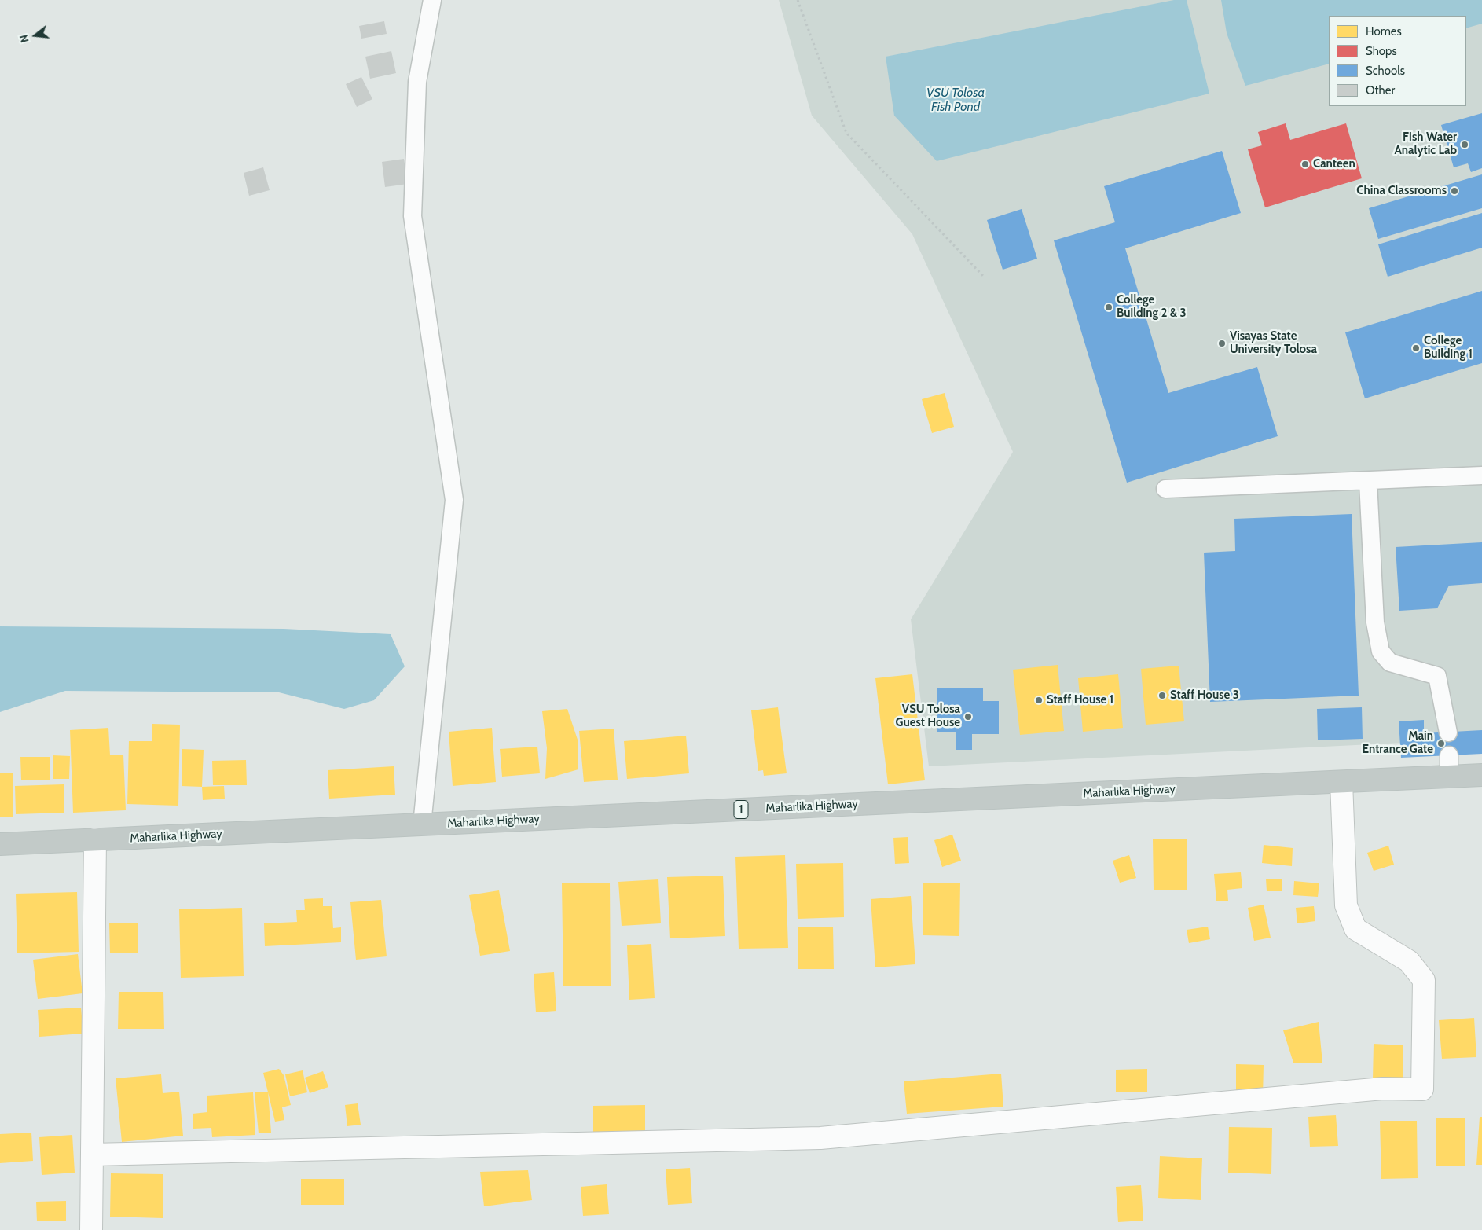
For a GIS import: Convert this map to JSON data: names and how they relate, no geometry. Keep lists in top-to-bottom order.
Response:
{
  "streets": {
    "highway": ["Maharlika Highway", "1"]
  },
  "water": ["VSU Tolosa Fish Pond"],
  "places": [
    "FIsh Water Analytic Lab",
    "Canteen",
    "China Classrooms",
    "College Building 2 & 3",
    "Visayas State University Tolosa",
    "College Building 1",
    "Staff House 3",
    "Staff House 1",
    "VSU Tolosa Guest House",
    "Main Entrance Gate"
  ],
  "legend": [
    "Homes",
    "Shops",
    "Schools",
    "Other"
  ],
  "north": "left"
}
